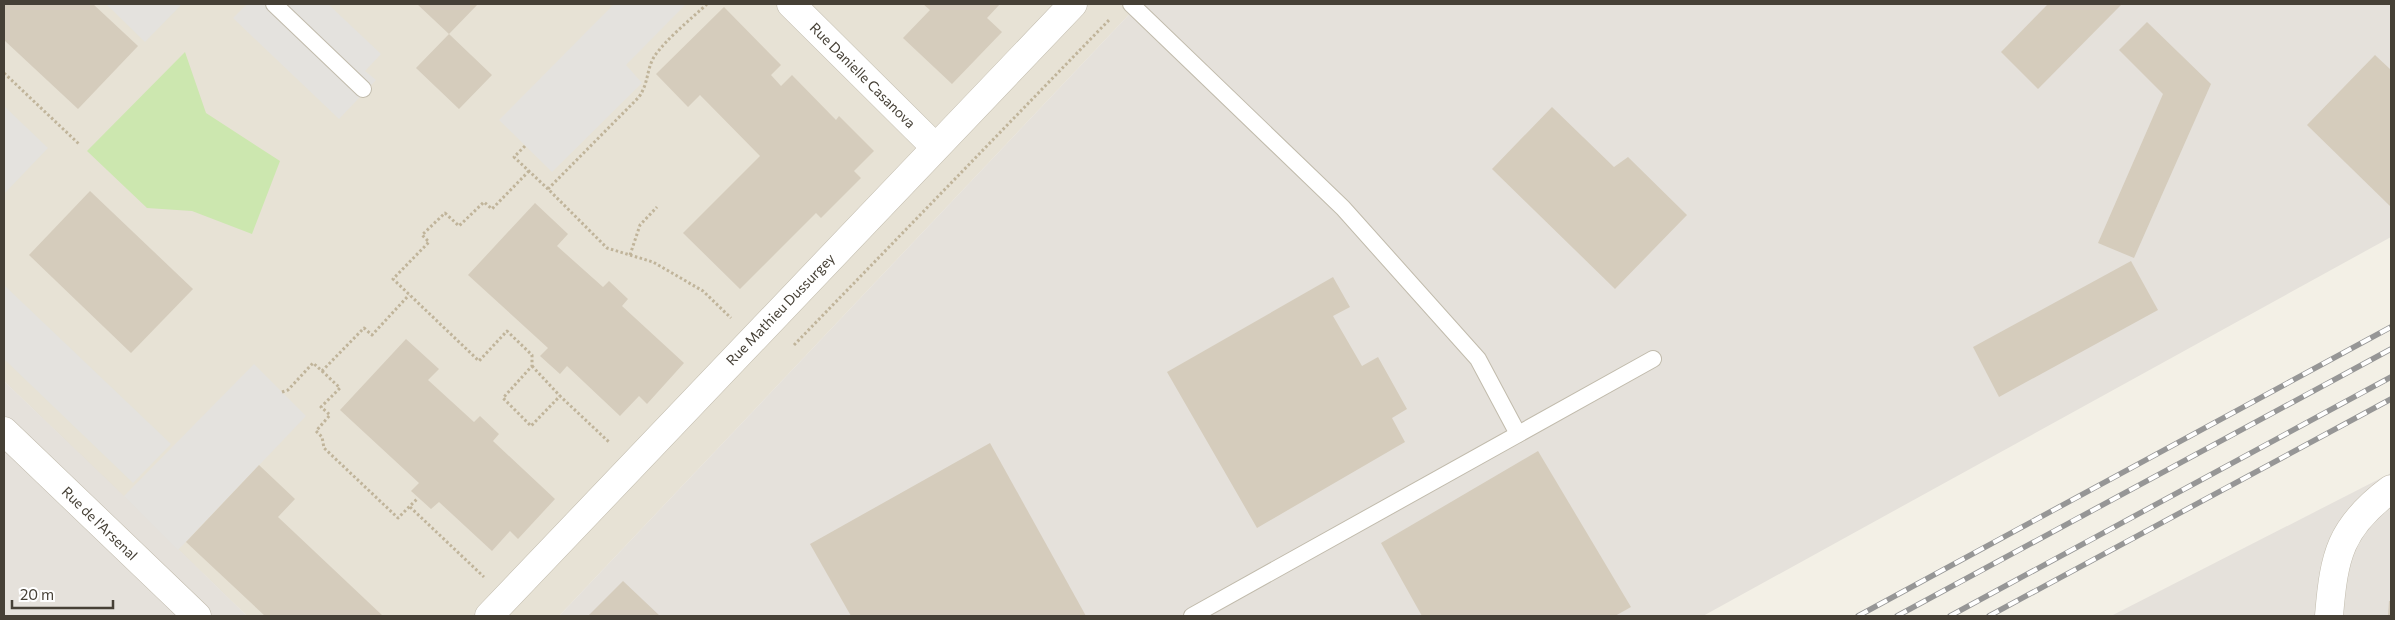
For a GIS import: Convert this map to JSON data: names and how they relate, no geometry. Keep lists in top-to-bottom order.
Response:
{
  "streets": {
    "street": ["Rue Danielle Casanova", "Rue Mathieu Dussurgey", "Rue de l'Arsenal"]
  },
  "crossings": [
    ["Rue Danielle Casanova", "Rue Mathieu Dussurgey"]
  ],
  "scale_bar": "20 m"
}
